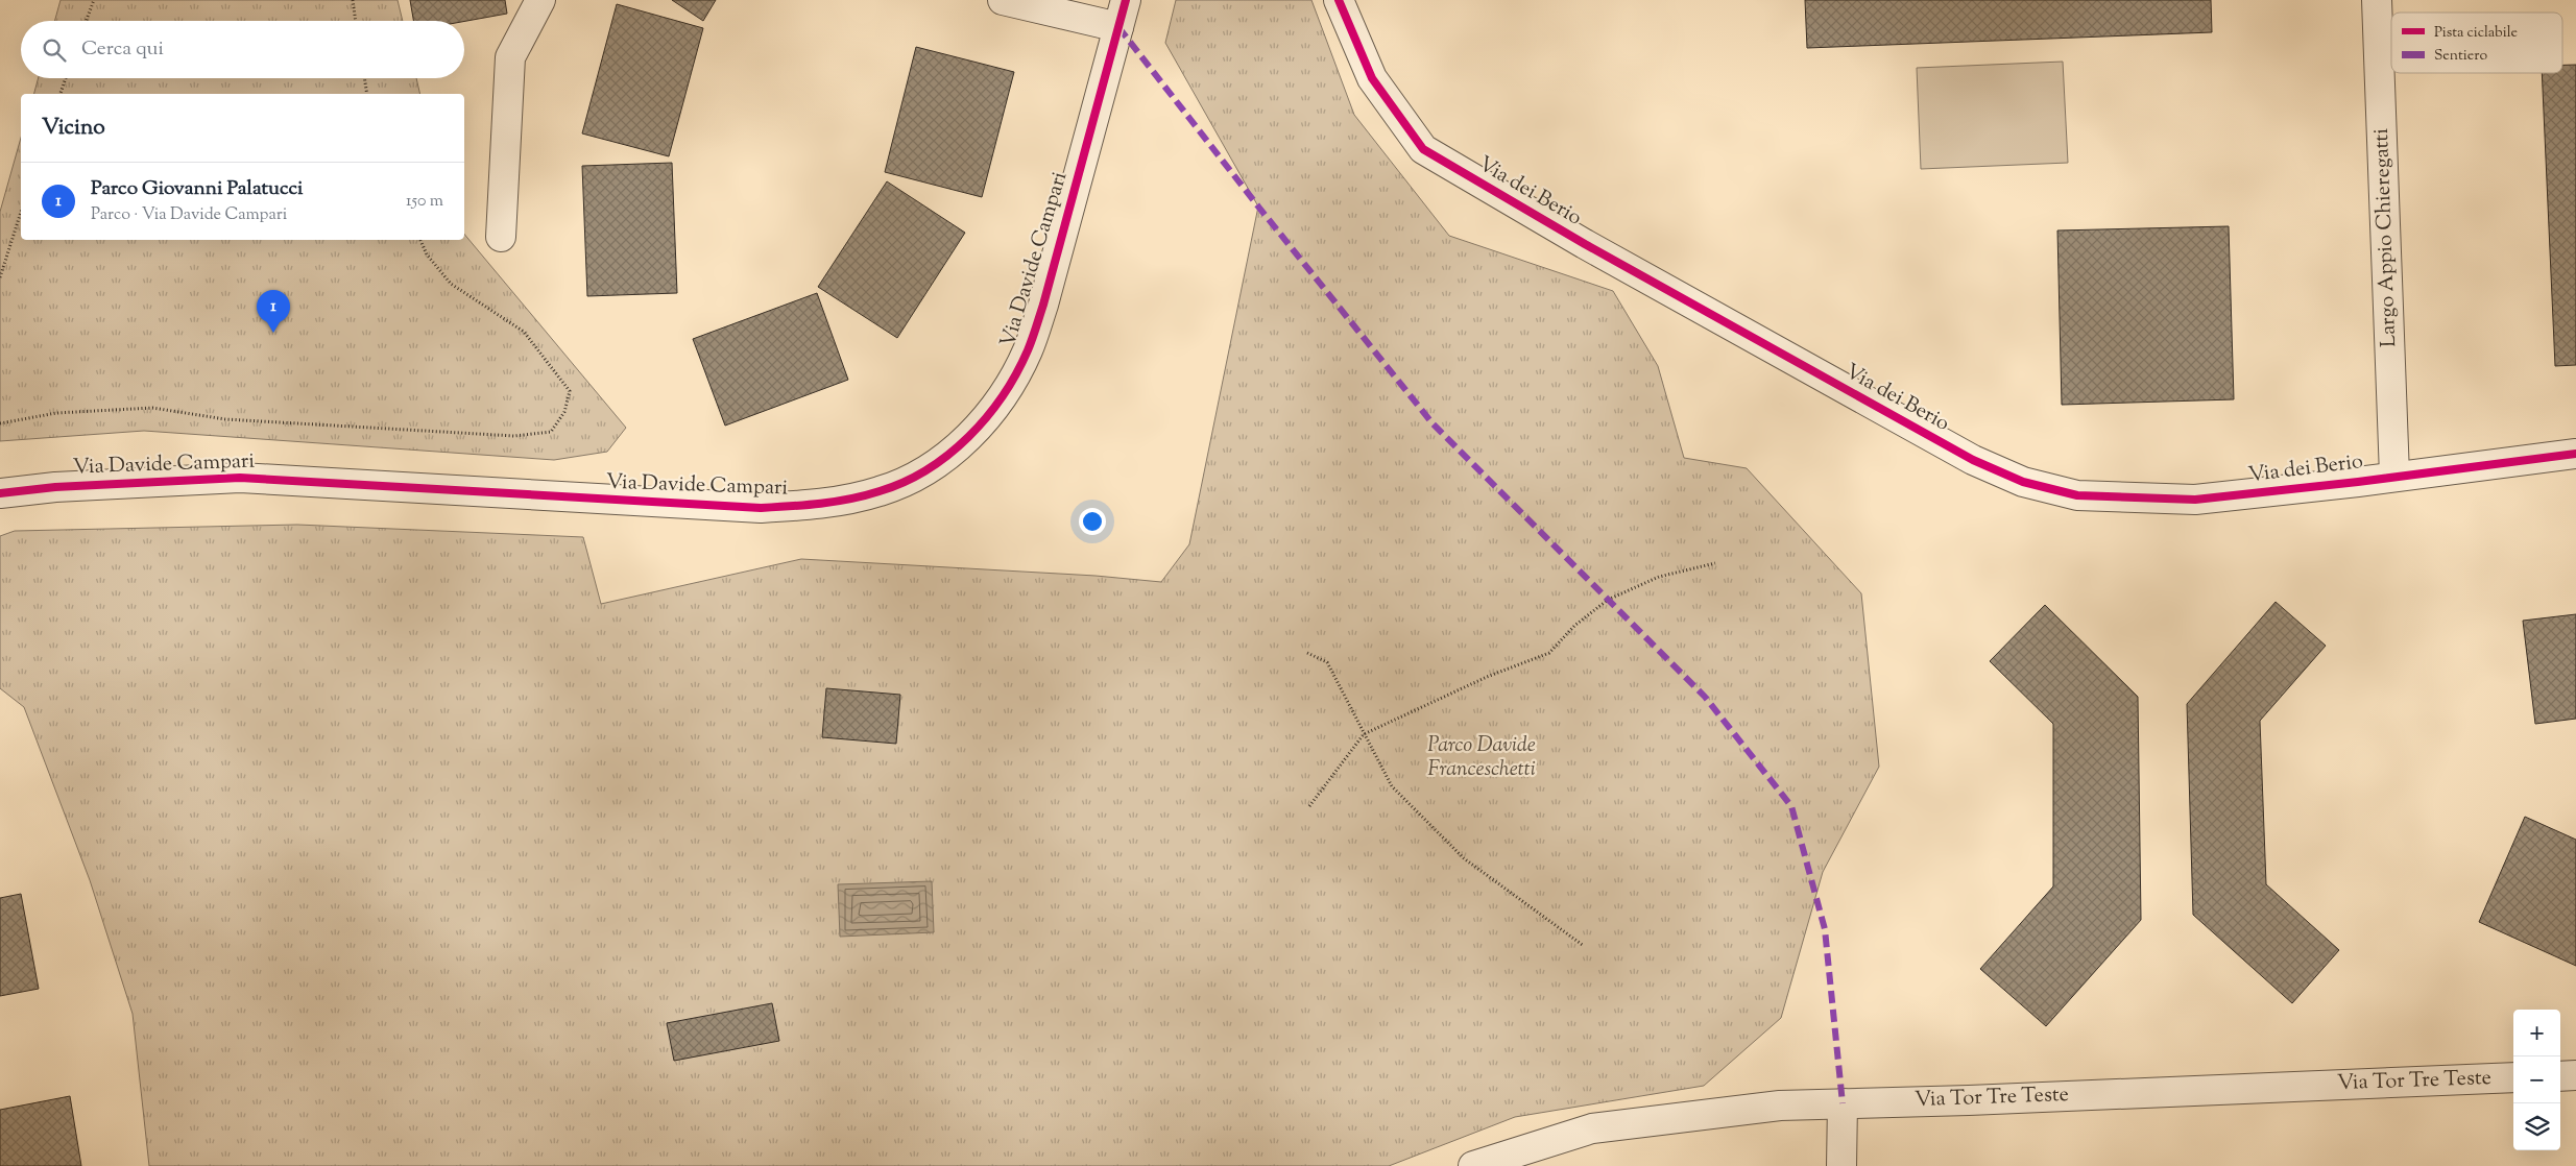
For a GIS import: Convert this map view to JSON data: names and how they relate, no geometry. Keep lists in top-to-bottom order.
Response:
{
  "streets": {
    "street": [
      "Via dei Berio",
      "Largo Appio Chieregatti",
      "Via Davide Campari",
      "Via Tor Tre Teste"
    ]
  },
  "crossings": [
    ["Via dei Berio", "Largo Appio Chieregatti"]
  ],
  "parks": ["Parco Davide Franceschetti"],
  "legend": ["Pista ciclabile", "Sentiero"],
  "page": {
    "search": "Cerca qui",
    "heading": "Vicino",
    "list": [
      {
        "mark": "1",
        "name": "Parco Giovanni Palatucci",
        "note": "Parco · Via Davide Campari",
        "value": "150 m"
      }
    ],
    "pins": "1",
    "map_buttons": ["+", "−"]
  }
}
